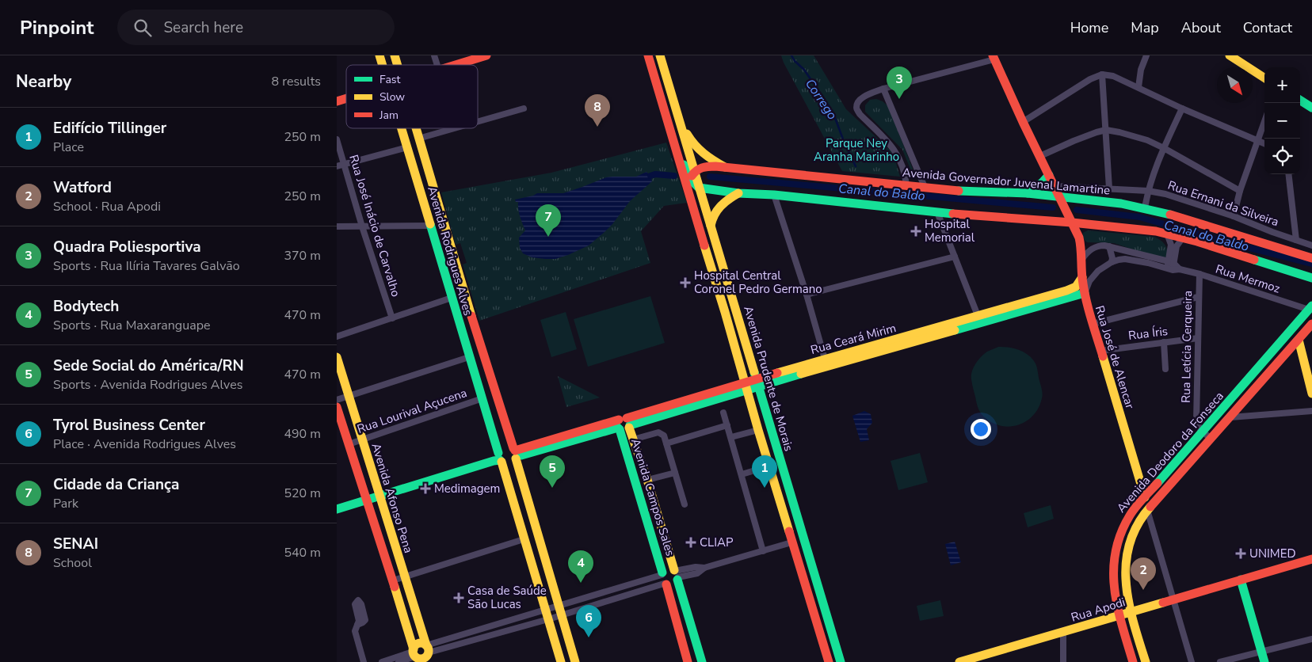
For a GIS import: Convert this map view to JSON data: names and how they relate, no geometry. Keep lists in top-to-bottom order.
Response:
{
  "streets": {
    "main road": [
      "Avenida Governador Juvenal Lamartine",
      "Avenida Rodrigues Alves",
      "Rua Ceará Mirim",
      "Rua José de Alencar",
      "Avenida Prudente de Morais",
      "Avenida Deodoro da Fonseca",
      "Avenida Campos Sales",
      "Avenida Afonso Pena",
      "Rua Apodi"
    ],
    "street": [
      "Rua Ernani da Silveira",
      "Rua José Inácio de Carvalho",
      "Rua Mermoz",
      "Rua Íris",
      "Rua Letícia Cerqueira",
      "Rua Lourival Açucena"
    ]
  },
  "crossings": [
    ["Avenida Governador Juvenal Lamartine", "Rua José de Alencar"],
    ["Avenida Governador Juvenal Lamartine", "Avenida Prudente de Morais"],
    ["Rua Ernani da Silveira", "Rua José de Alencar"],
    ["Avenida Rodrigues Alves", "Rua Ceará Mirim"],
    ["Avenida Rodrigues Alves", "Rua Lourival Açucena"],
    ["Rua Mermoz", "Rua Letícia Cerqueira"],
    ["Rua Mermoz", "Avenida Deodoro da Fonseca"],
    ["Rua Íris", "Rua Letícia Cerqueira"],
    ["Rua Íris", "Rua José de Alencar"],
    ["Rua Ceará Mirim", "Rua José de Alencar"],
    ["Rua Ceará Mirim", "Avenida Prudente de Morais"],
    ["Rua Ceará Mirim", "Avenida Campos Sales"],
    ["Rua Letícia Cerqueira", "Avenida Deodoro da Fonseca"],
    ["Rua José de Alencar", "Avenida Deodoro da Fonseca"],
    ["Rua Lourival Açucena", "Avenida Afonso Pena"],
    ["Avenida Deodoro da Fonseca", "Rua Apodi"]
  ],
  "water": ["Corrego", "Canal do Baldo"],
  "parks": ["Parque Ney Aranha Marinho"],
  "places": {
    "health": [
      "Hospital Memorial",
      "Hospital Central Coronel Pedro Germano",
      "Medimagem",
      "CLIAP",
      "UNIMED",
      "Casa de Saúde São Lucas"
    ]
  },
  "legend": ["Fast", "Slow", "Jam"],
  "north": "bottom right",
  "page": {
    "header": "Pinpoint",
    "search": "Search here",
    "nav": [
      "Home",
      "Map",
      "About",
      "Contact"
    ],
    "heading": ["Nearby", "8 results"],
    "pins": [
      "3",
      "8",
      "7",
      "1",
      "5",
      "4",
      "2",
      "6"
    ],
    "map_buttons": ["+", "−"],
    "list": [
      {
        "mark": "1",
        "name": "Edifício Tillinger",
        "note": "Place",
        "value": "250 m"
      },
      {
        "mark": "2",
        "name": "Watford",
        "note": "School · Rua Apodi",
        "value": "250 m"
      },
      {
        "mark": "3",
        "name": "Quadra Poliesportiva",
        "note": "Sports · Rua Ilíria Tavares Galvão",
        "value": "370 m"
      },
      {
        "mark": "4",
        "name": "Bodytech",
        "note": "Sports · Rua Maxaranguape",
        "value": "470 m"
      },
      {
        "mark": "5",
        "name": "Sede Social do América/RN",
        "note": "Sports · Avenida Rodrigues Alves",
        "value": "470 m"
      },
      {
        "mark": "6",
        "name": "Tyrol Business Center",
        "note": "Place · Avenida Rodrigues Alves",
        "value": "490 m"
      },
      {
        "mark": "7",
        "name": "Cidade da Criança",
        "note": "Park",
        "value": "520 m"
      },
      {
        "mark": "8",
        "name": "SENAI",
        "note": "School",
        "value": "540 m"
      }
    ]
  }
}
